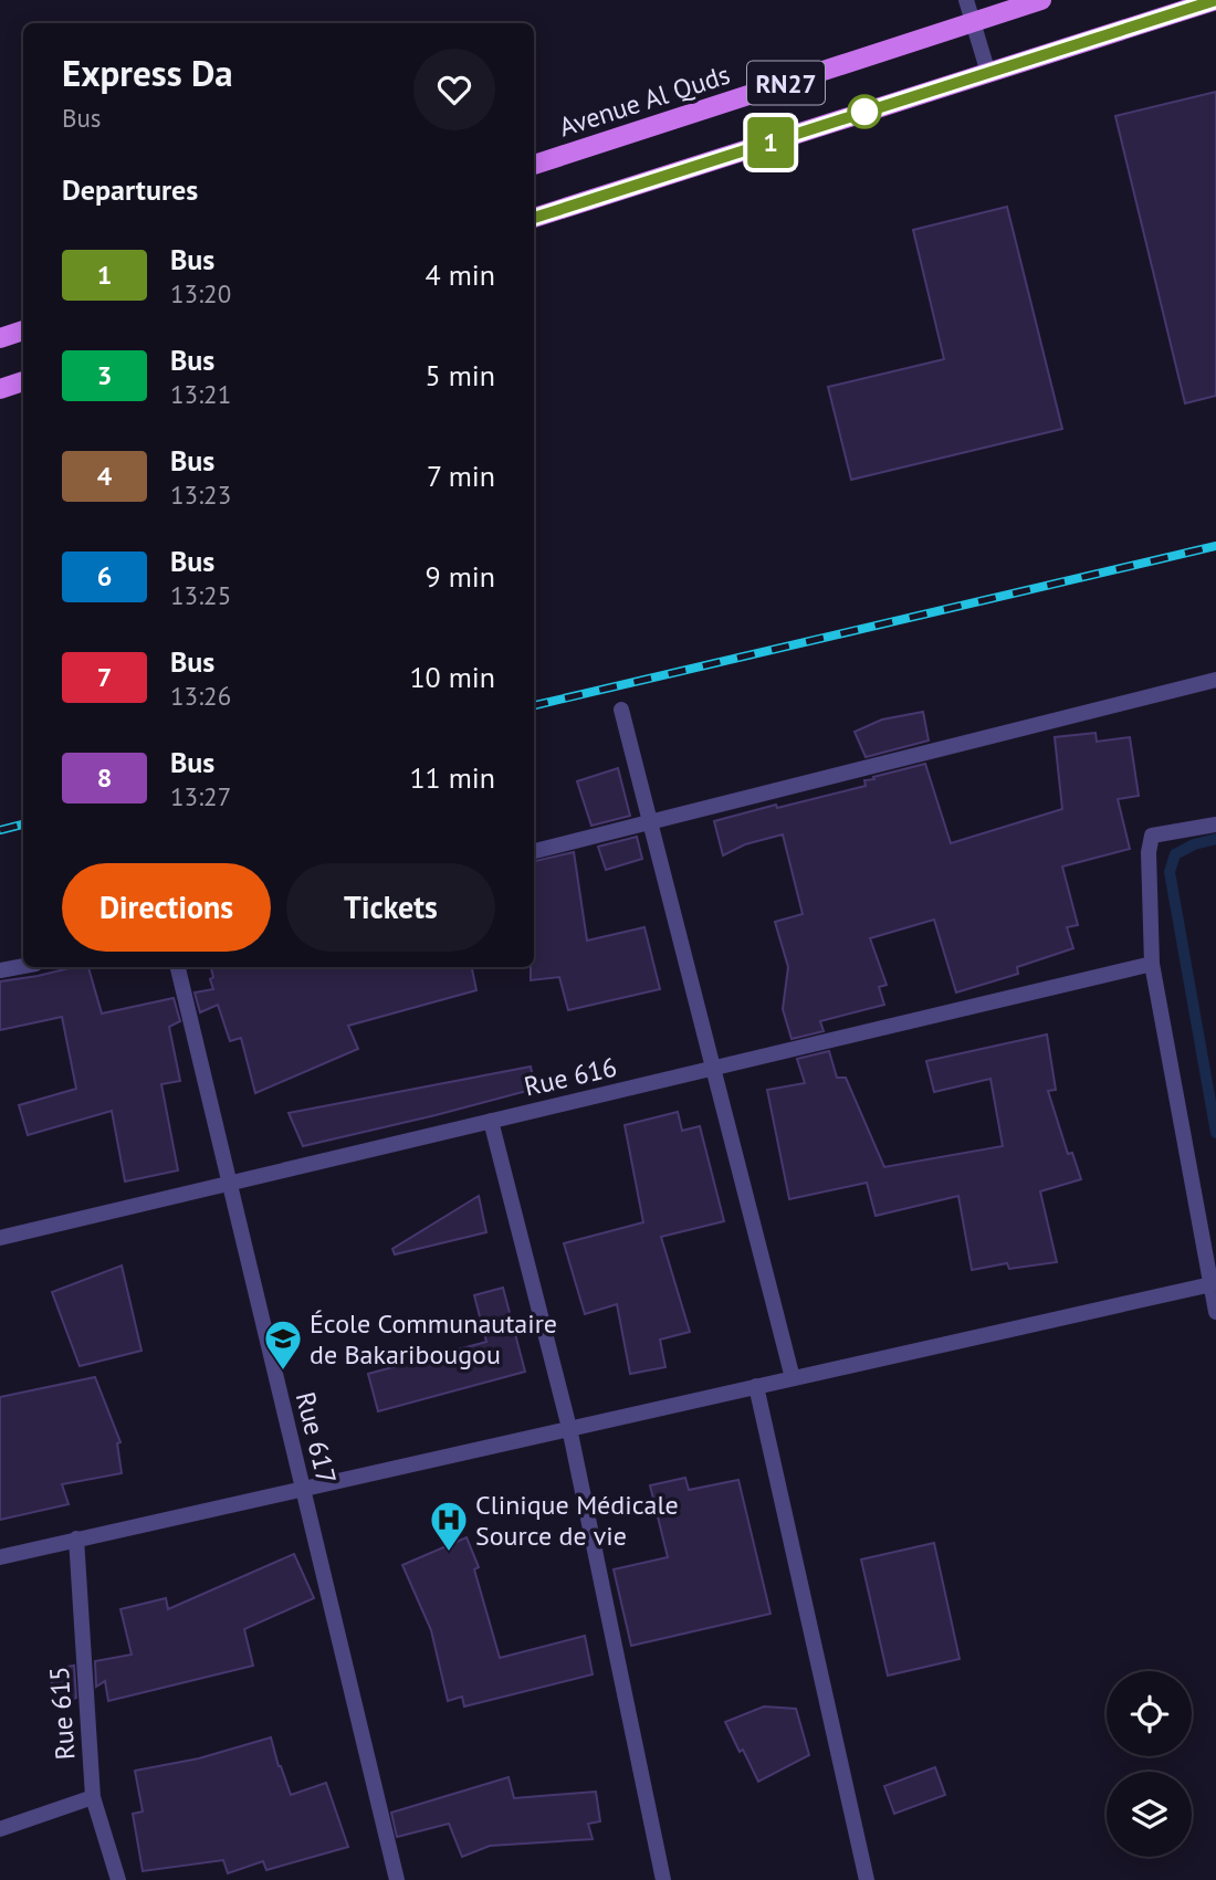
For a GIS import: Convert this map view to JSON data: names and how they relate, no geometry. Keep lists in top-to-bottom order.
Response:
{
  "streets": {
    "main road": ["RN27", "Avenue Al Quds"],
    "street": ["Rue 616", "Rue 617", "Rue 615"]
  },
  "crossings": [
    ["Rue 616", "Rue 617"]
  ],
  "places": {
    "school or university": ["École Communautaire de Bakaribougou"],
    "hospital": ["Clinique Médicale Source de vie"]
  },
  "lines": ["bus line 1"],
  "page": {
    "on_map": "1",
    "heading": [
      ["Express Da", "Bus"],
      "Departures"
    ],
    "list": [
      {
        "mark": "1",
        "name": "Bus",
        "note": "13:20",
        "value": "4 min"
      },
      {
        "mark": "3",
        "name": "Bus",
        "note": "13:21",
        "value": "5 min"
      },
      {
        "mark": "4",
        "name": "Bus",
        "note": "13:23",
        "value": "7 min"
      },
      {
        "mark": "6",
        "name": "Bus",
        "note": "13:25",
        "value": "9 min"
      },
      {
        "mark": "7",
        "name": "Bus",
        "note": "13:26",
        "value": "10 min"
      },
      {
        "mark": "8",
        "name": "Bus",
        "note": "13:27",
        "value": "11 min"
      }
    ],
    "buttons": ["Directions", "Tickets"]
  }
}
